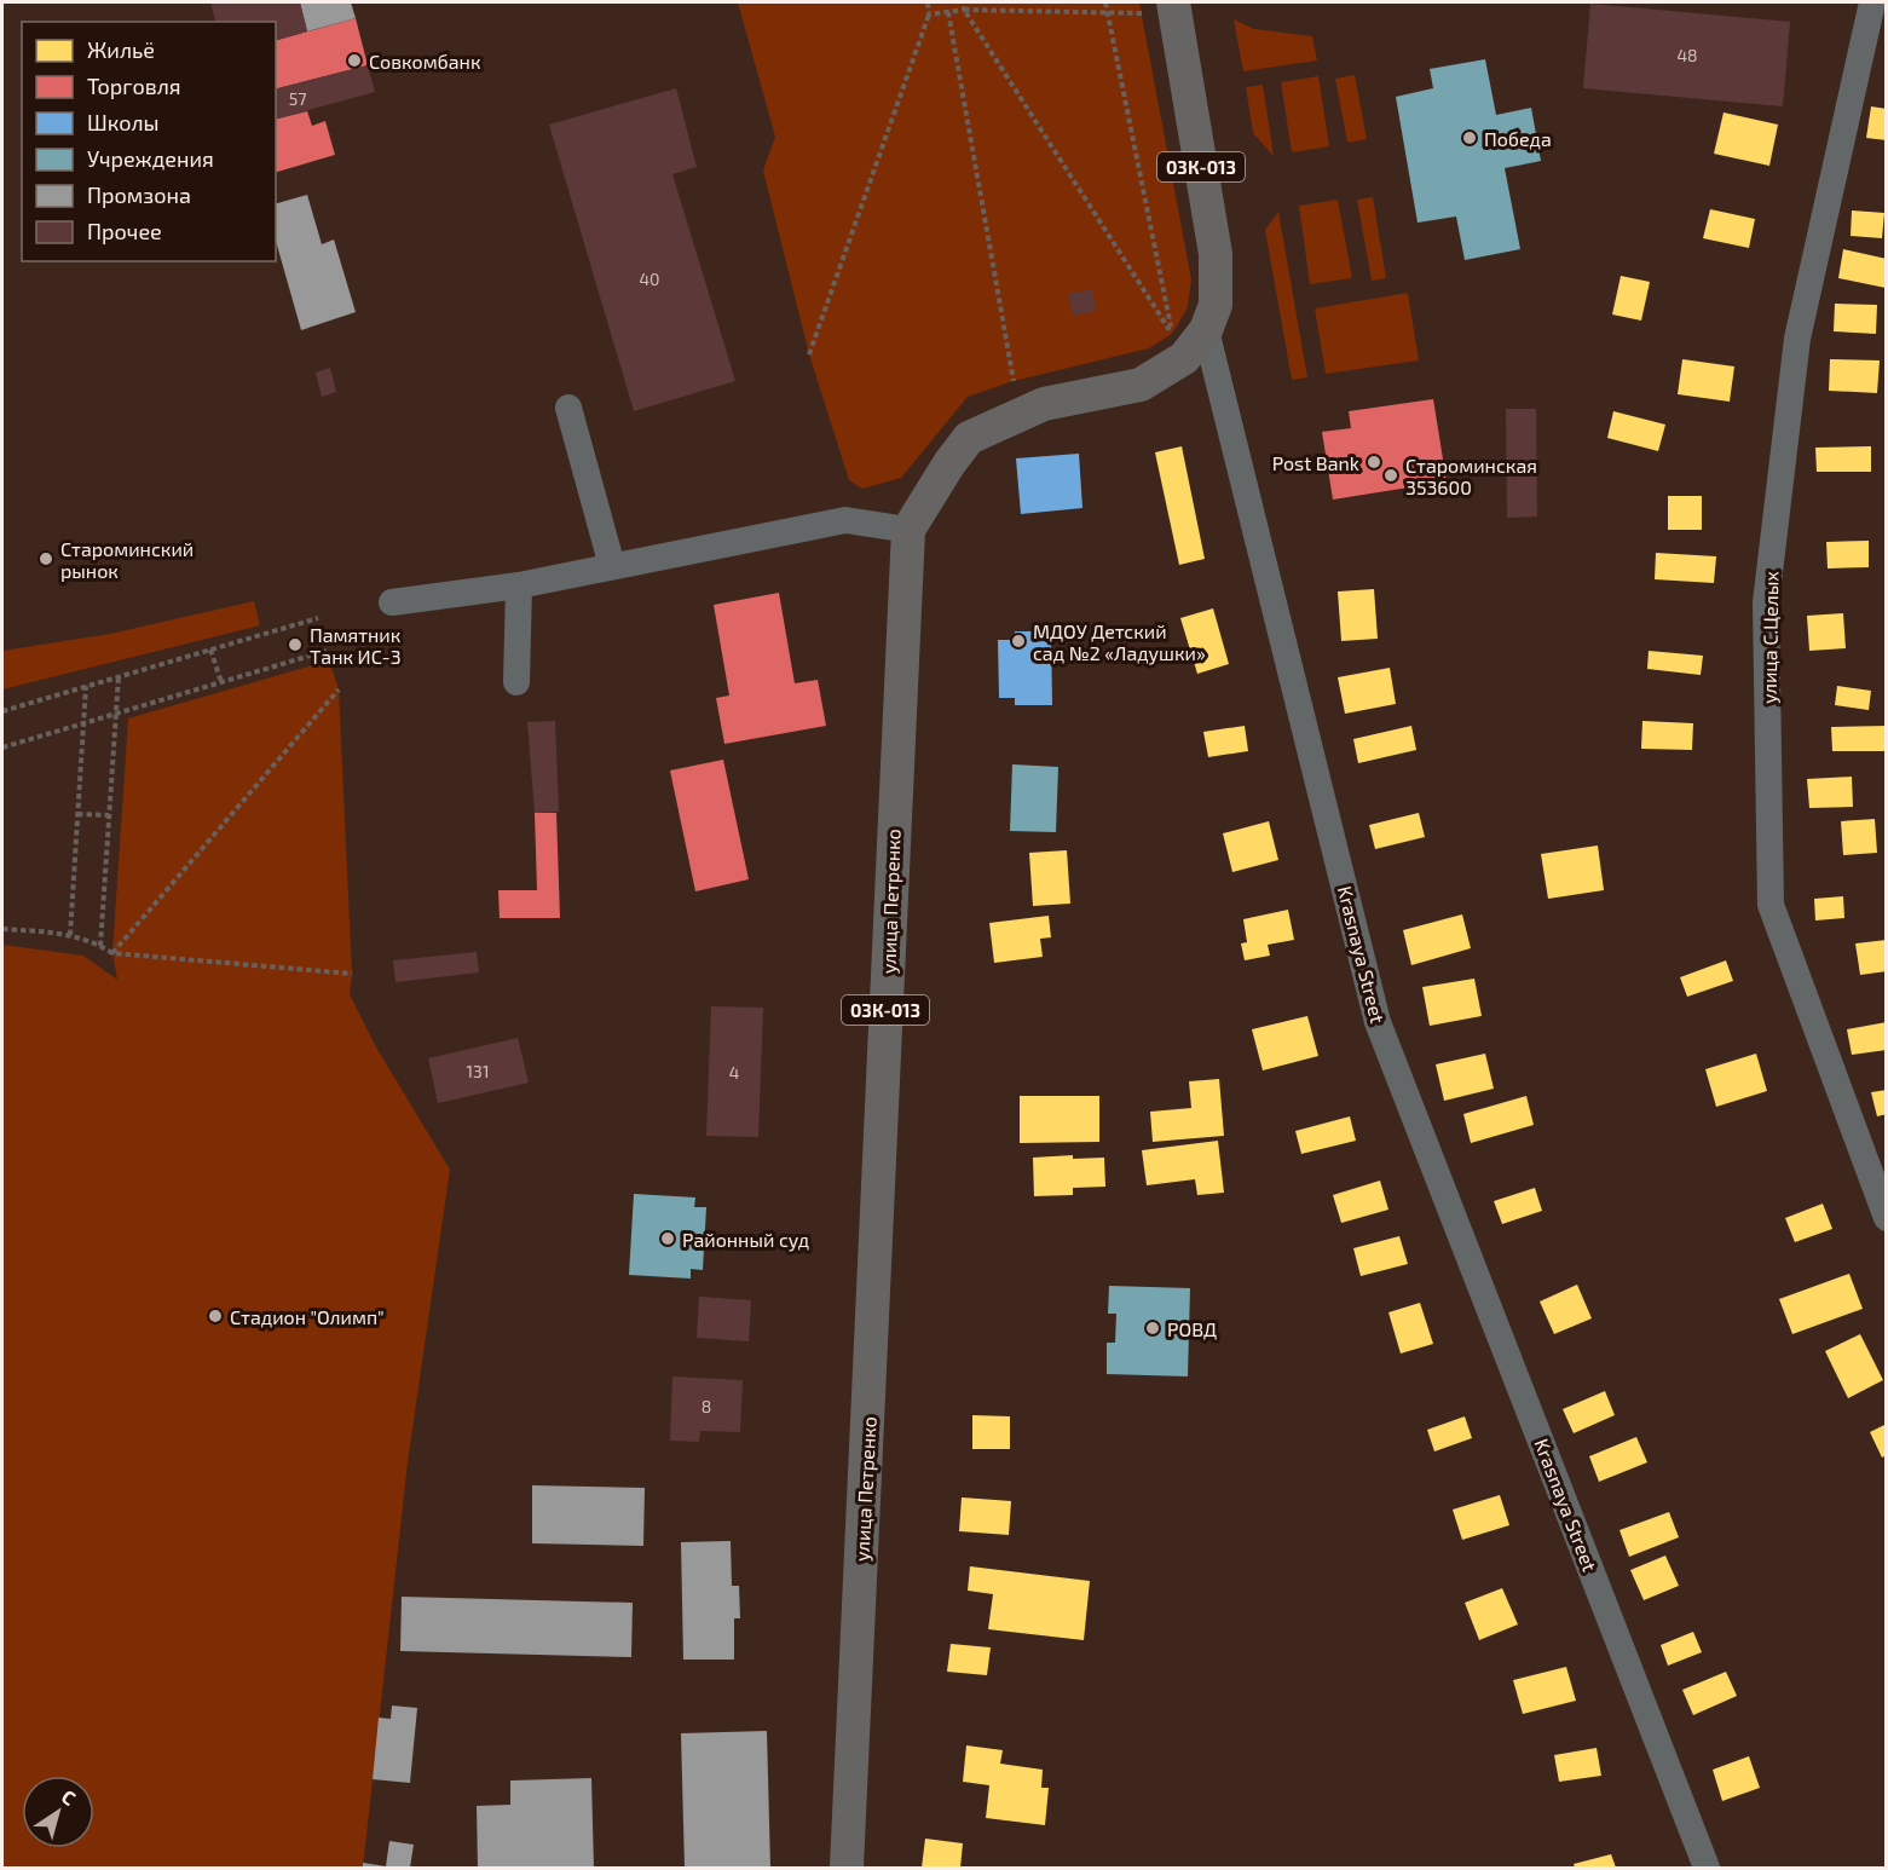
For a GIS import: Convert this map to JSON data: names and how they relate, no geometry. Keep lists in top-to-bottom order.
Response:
{
  "streets": {
    "main road": ["03К-013", "улица Петренко", "Krasnaya Street"],
    "street": ["улица С.Целых"]
  },
  "crossings": [
    ["улица Петренко", "Krasnaya Street"]
  ],
  "places": [
    "Совкомбанк",
    "Победа",
    "Post Bank",
    "Староминская 353600",
    "Староминский рынок",
    "МДОУ Детский сад №2 «Ладушки»",
    "Памятник Танк ИС-3",
    "Районный суд",
    "Стадион \"Олимп\"",
    "РОВД"
  ],
  "house_numbers": [
    "48",
    "57",
    "40",
    "131",
    "4",
    "8"
  ],
  "legend": [
    "Жильё",
    "Торговля",
    "Школы",
    "Учреждения",
    "Промзона",
    "Прочее"
  ],
  "north": "top right"
}
